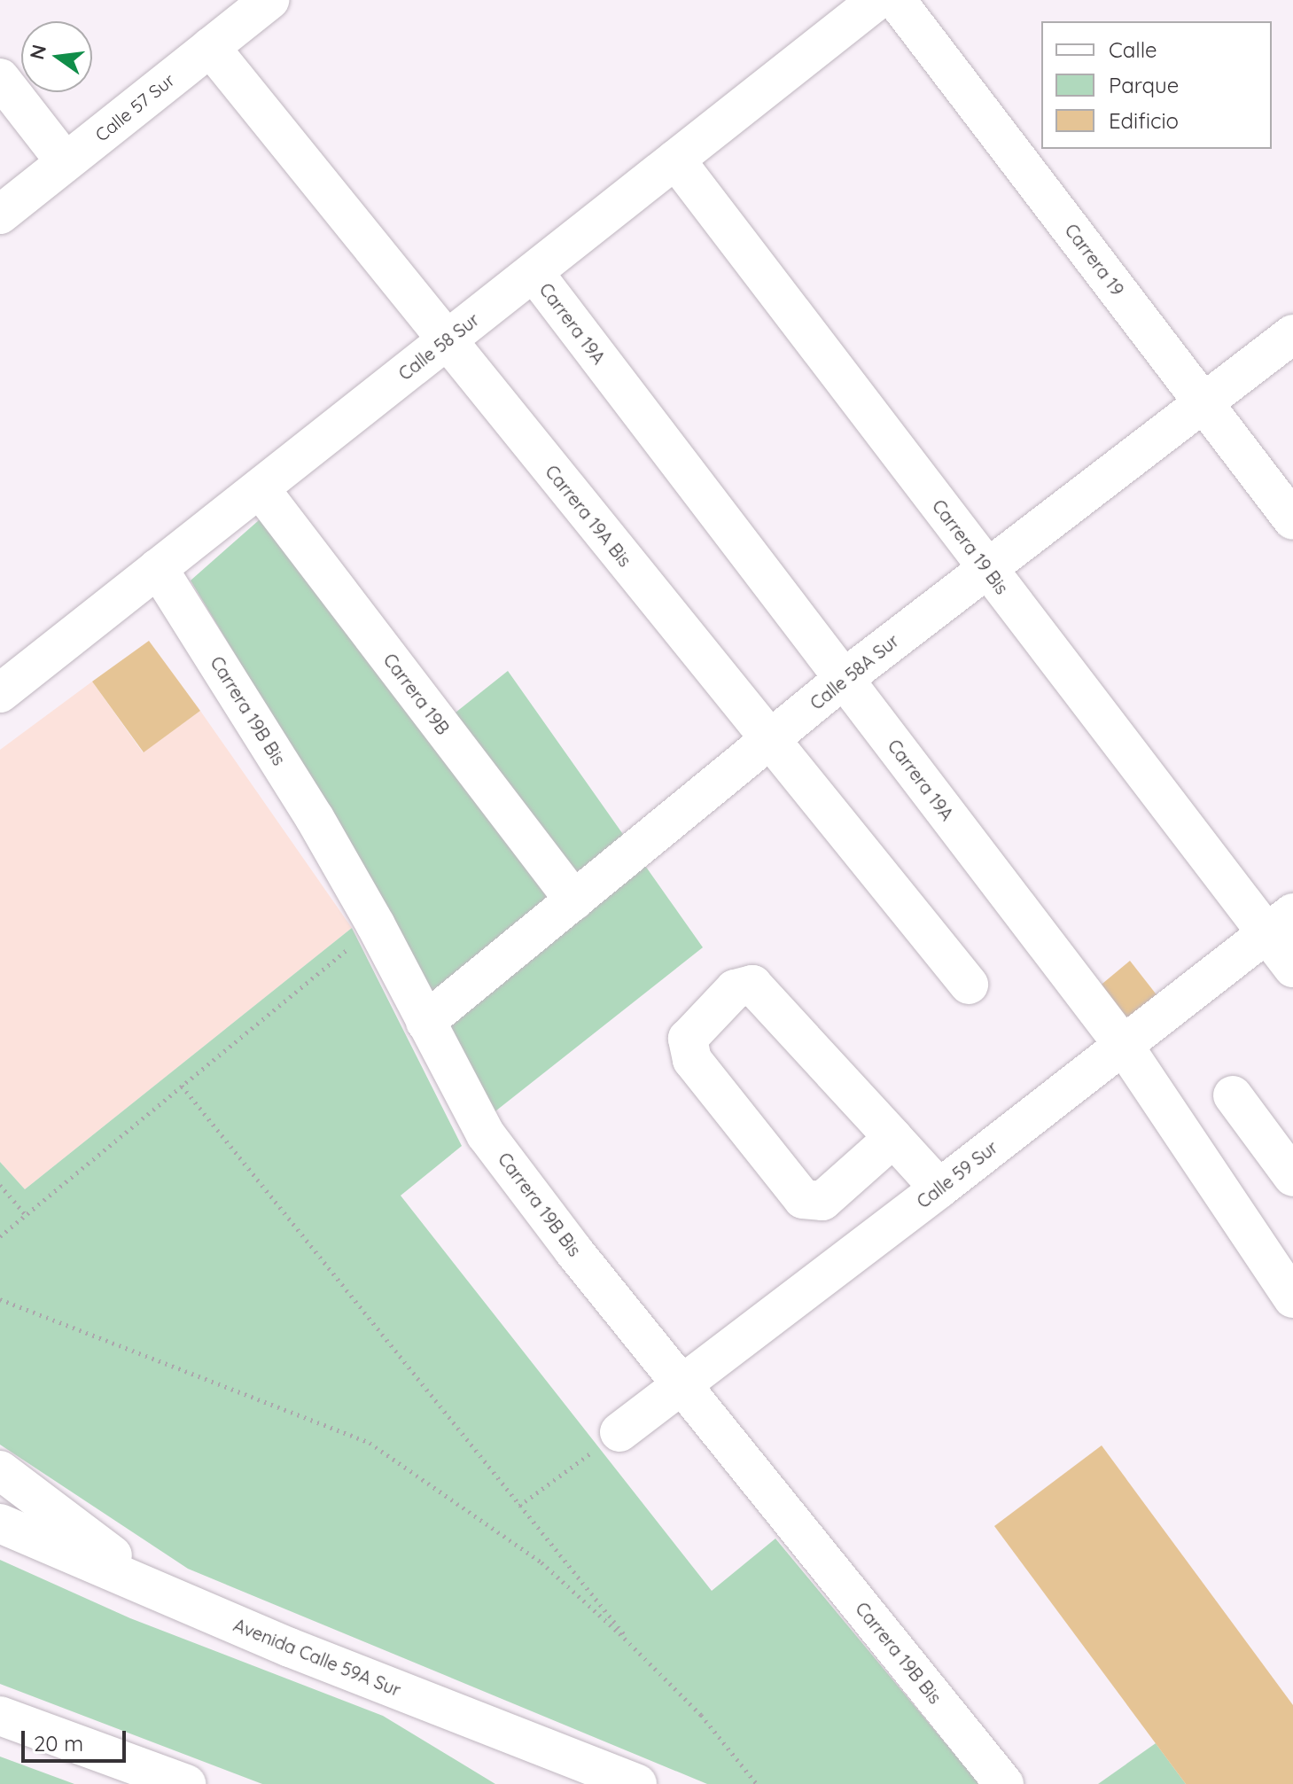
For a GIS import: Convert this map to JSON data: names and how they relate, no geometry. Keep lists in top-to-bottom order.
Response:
{
  "streets": {
    "main road": [
      "Calle 57 Sur",
      "Carrera 19",
      "Carrera 19A",
      "Calle 58 Sur",
      "Carrera 19A Bis",
      "Carrera 19 Bis",
      "Calle 58A Sur",
      "Carrera 19B",
      "Carrera 19B Bis",
      "Calle 59 Sur",
      "Avenida Calle 59A Sur"
    ]
  },
  "crossings": [
    ["Calle 57 Sur", "Carrera 19A Bis"],
    ["Carrera 19", "Calle 58A Sur"],
    ["Carrera 19A", "Calle 58 Sur"],
    ["Carrera 19A", "Calle 58A Sur"],
    ["Carrera 19A", "Calle 59 Sur"],
    ["Calle 58 Sur", "Carrera 19A Bis"],
    ["Calle 58 Sur", "Carrera 19 Bis"],
    ["Calle 58 Sur", "Carrera 19B"],
    ["Calle 58 Sur", "Carrera 19B Bis"],
    ["Carrera 19A Bis", "Calle 58A Sur"],
    ["Carrera 19 Bis", "Calle 58A Sur"],
    ["Carrera 19 Bis", "Calle 59 Sur"],
    ["Calle 58A Sur", "Carrera 19B"],
    ["Calle 58A Sur", "Carrera 19B Bis"],
    ["Carrera 19B Bis", "Calle 59 Sur"]
  ],
  "legend": ["Calle", "Parque", "Edificio"],
  "scale_bar": "20 m",
  "north": "left"
}
